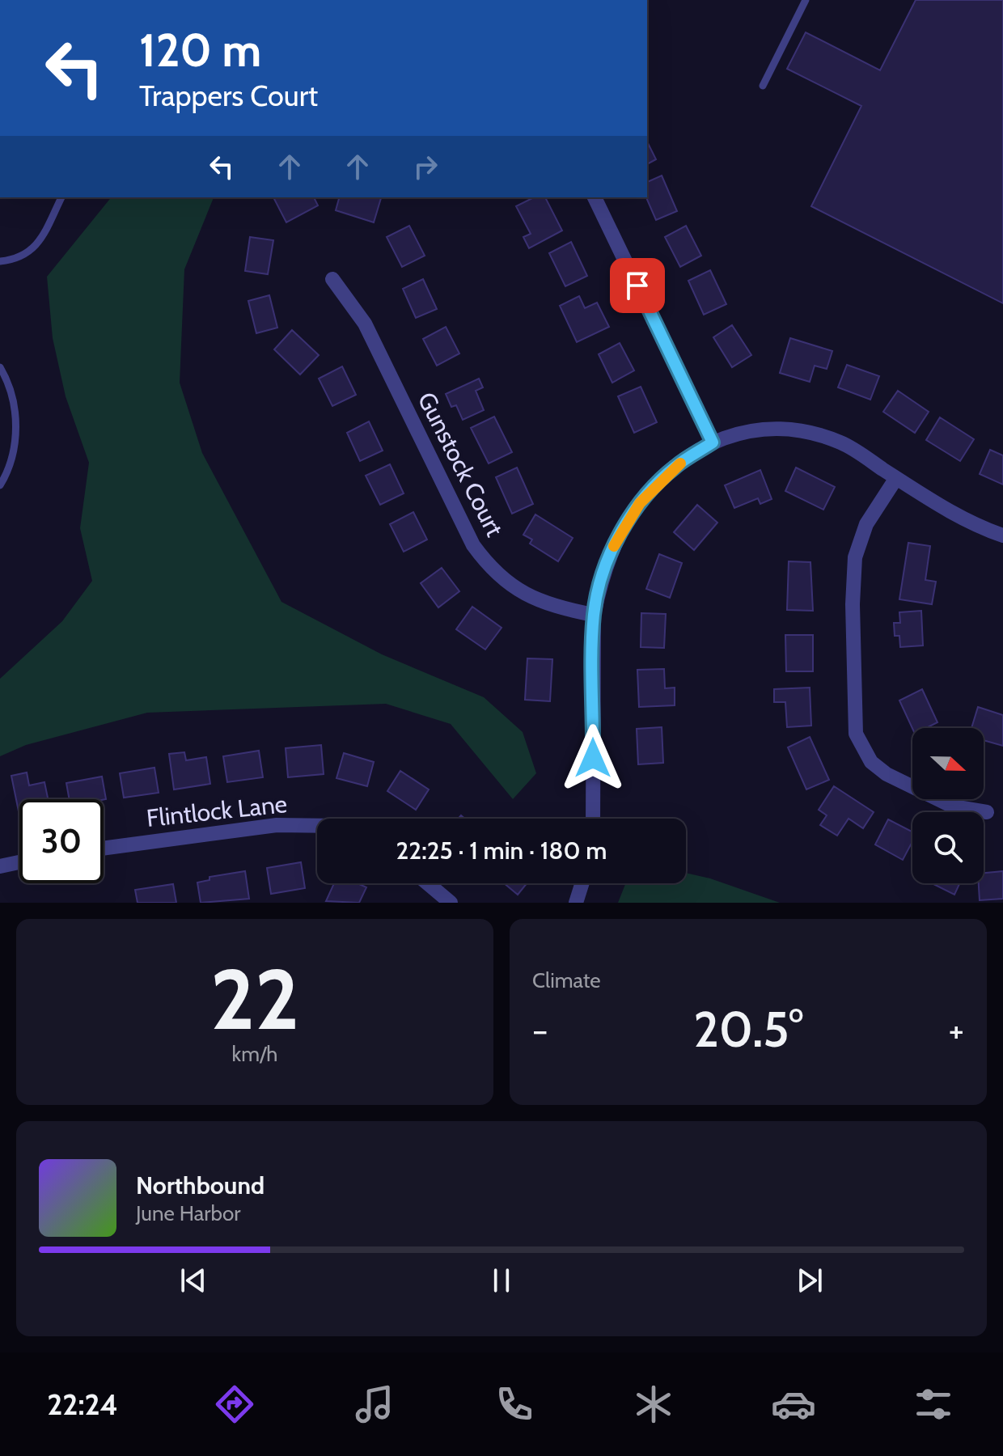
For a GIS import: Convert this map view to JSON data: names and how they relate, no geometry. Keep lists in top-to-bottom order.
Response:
{
  "streets": {
    "street": ["Gunstock Court", "Flintlock Lane"]
  },
  "north": "right",
  "page": {
    "turn": ["120 m", "Trappers Court"],
    "limit": "30",
    "trip": "22:25 · 1 min · 180 m",
    "tile": [
      ["22", "km/h"],
      "Climate"
    ],
    "heat": ["−", "20.5°", "+"],
    "song": ["Northbound", "June Harbor"],
    "tabs": "22:24"
  }
}
